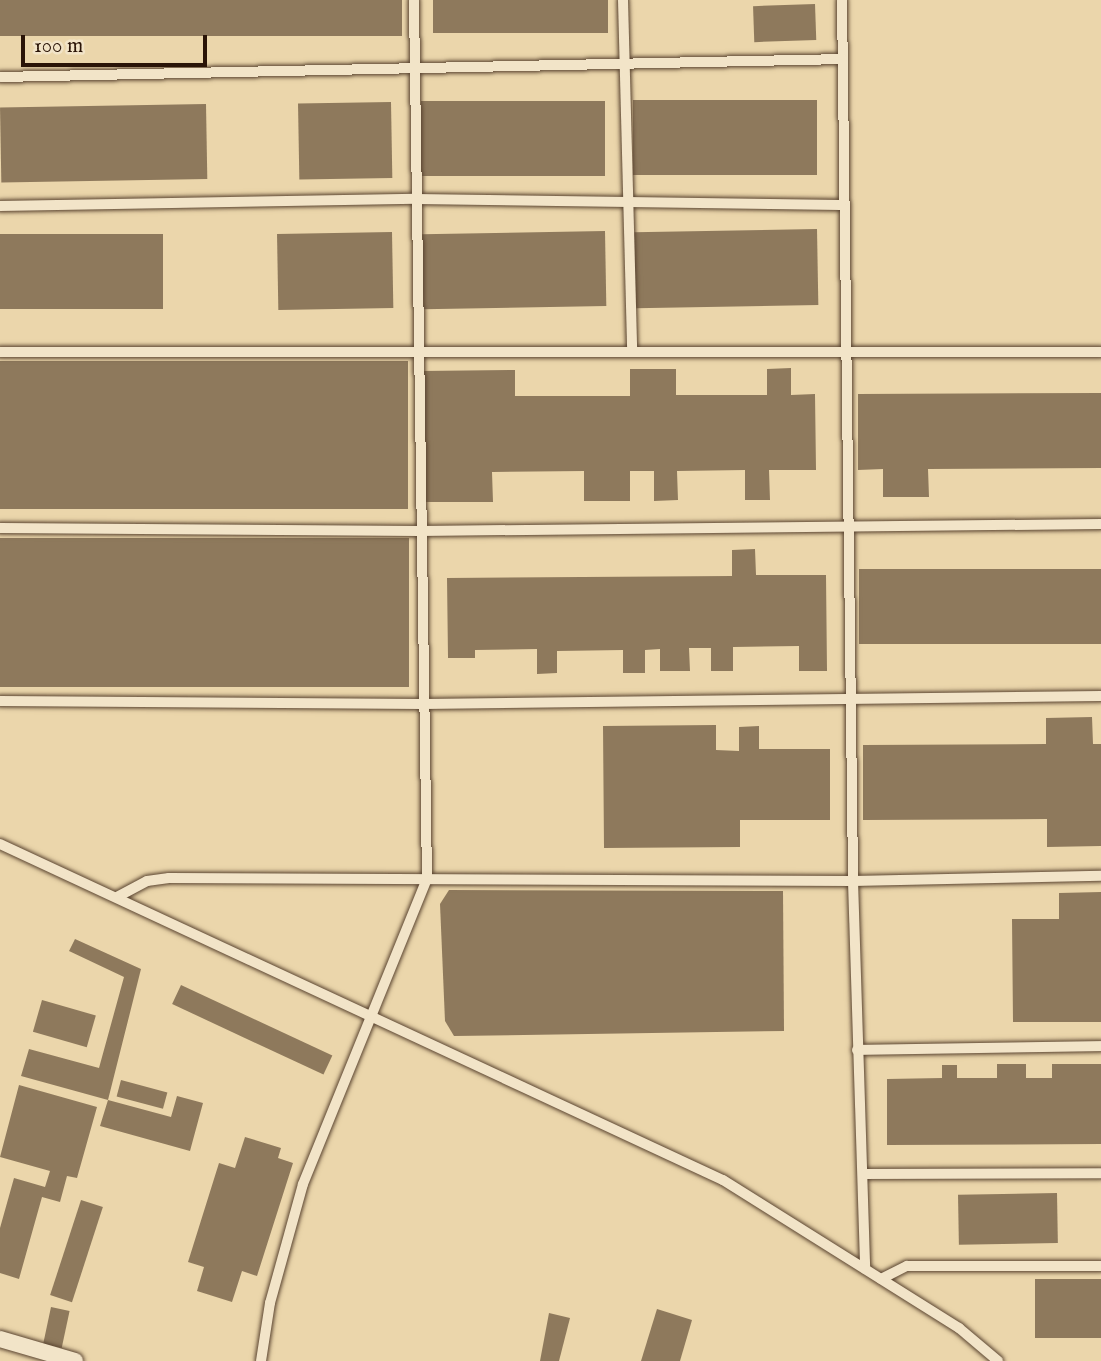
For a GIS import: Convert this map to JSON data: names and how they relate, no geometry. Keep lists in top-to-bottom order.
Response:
{
  "scale_bar": "100 m"
}
